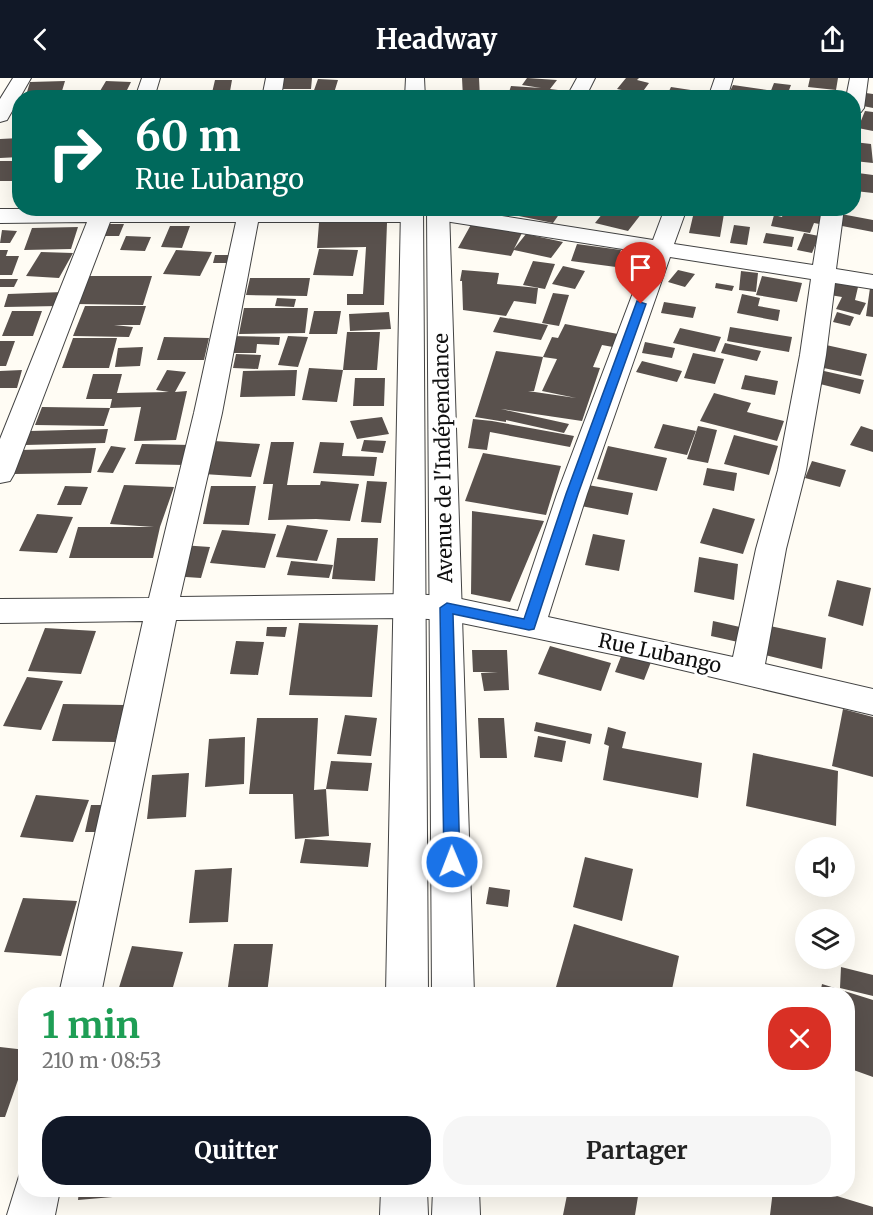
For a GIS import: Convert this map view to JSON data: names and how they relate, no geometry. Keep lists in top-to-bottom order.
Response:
{
  "streets": {
    "street": ["Avenue de l'Indépendance", "Rue Lubango"]
  },
  "crossings": [
    ["Avenue de l'Indépendance", "Rue Lubango"]
  ],
  "page": {
    "header": "Headway",
    "turn": ["60 m", "Rue Lubango"],
    "heading": ["1 min", "210 m · 08:53"],
    "buttons": ["Quitter", "Partager"]
  }
}
